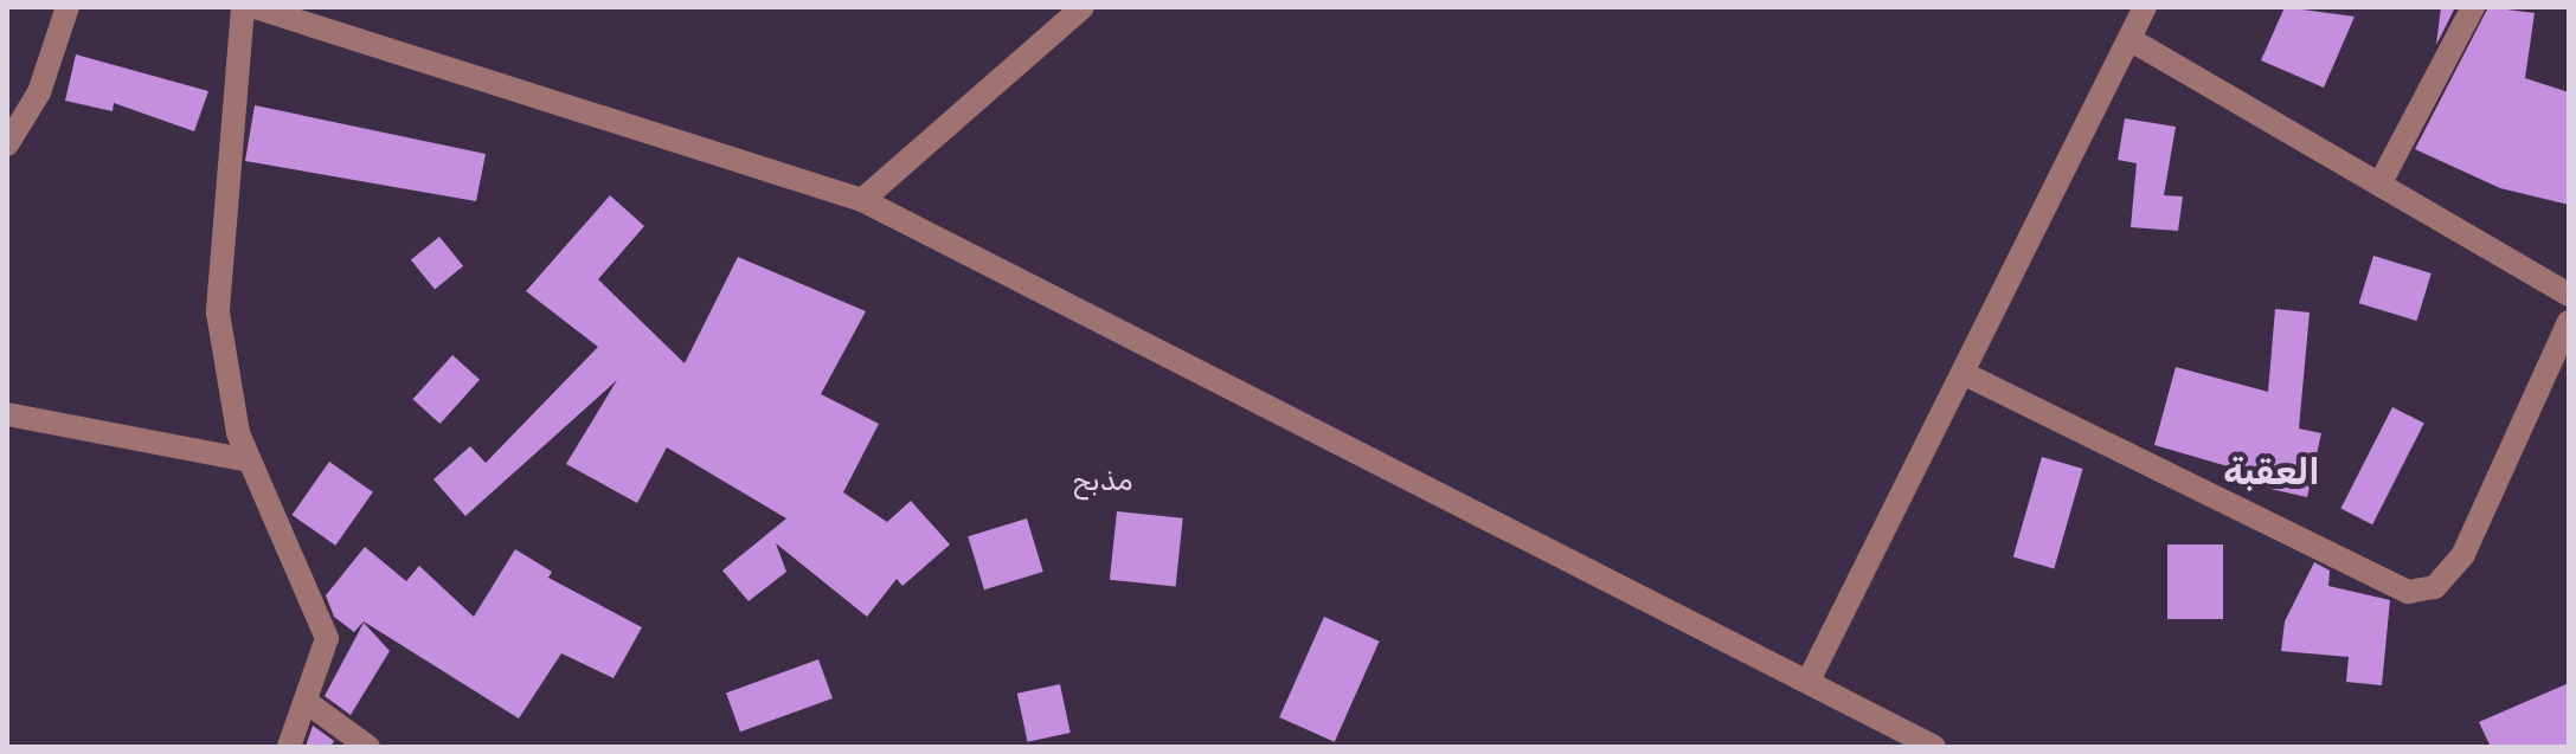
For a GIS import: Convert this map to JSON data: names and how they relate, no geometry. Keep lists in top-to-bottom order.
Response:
{
  "districts": ["العقبة", "مذبح"]
}
